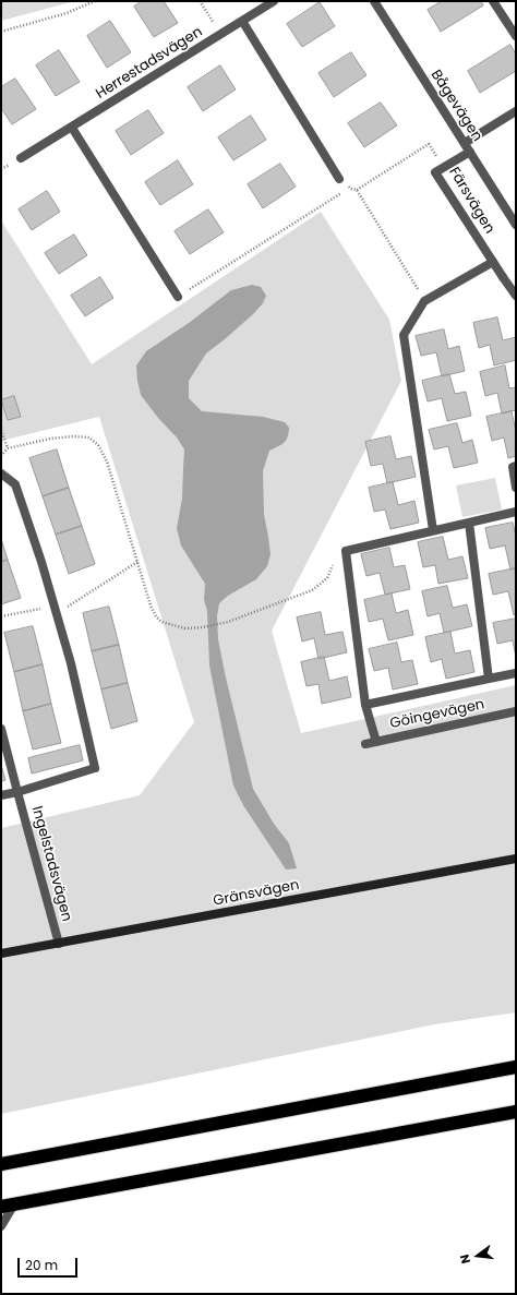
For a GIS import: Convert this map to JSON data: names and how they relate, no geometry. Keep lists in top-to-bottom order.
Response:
{
  "streets": {
    "street": [
      "Herrestadsvägen",
      "Bågevägen",
      "Färsvägen",
      "Göingevägen",
      "Ingelstadsvägen",
      "Gränsvägen"
    ]
  },
  "crossings": [
    ["Bågevägen", "Färsvägen"],
    ["Ingelstadsvägen", "Gränsvägen"]
  ],
  "scale_bar": "20 m",
  "north": "left"
}
